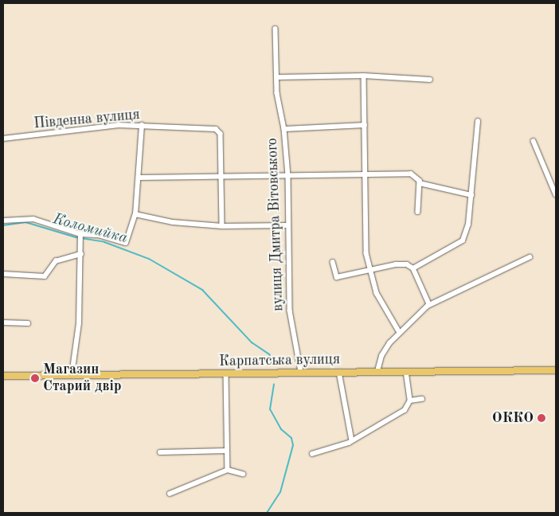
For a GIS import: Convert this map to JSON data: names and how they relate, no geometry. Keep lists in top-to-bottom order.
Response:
{
  "streets": {
    "main road": ["Карпатська вулиця"],
    "street": ["Південна вулиця", "вулиця Дмитра Вітовського"]
  },
  "crossings": [
    ["вулиця Дмитра Вітовського", "Карпатська вулиця"]
  ],
  "water": ["Коломийка"],
  "places": ["Магазин Старий двір", "ОККО"]
}
